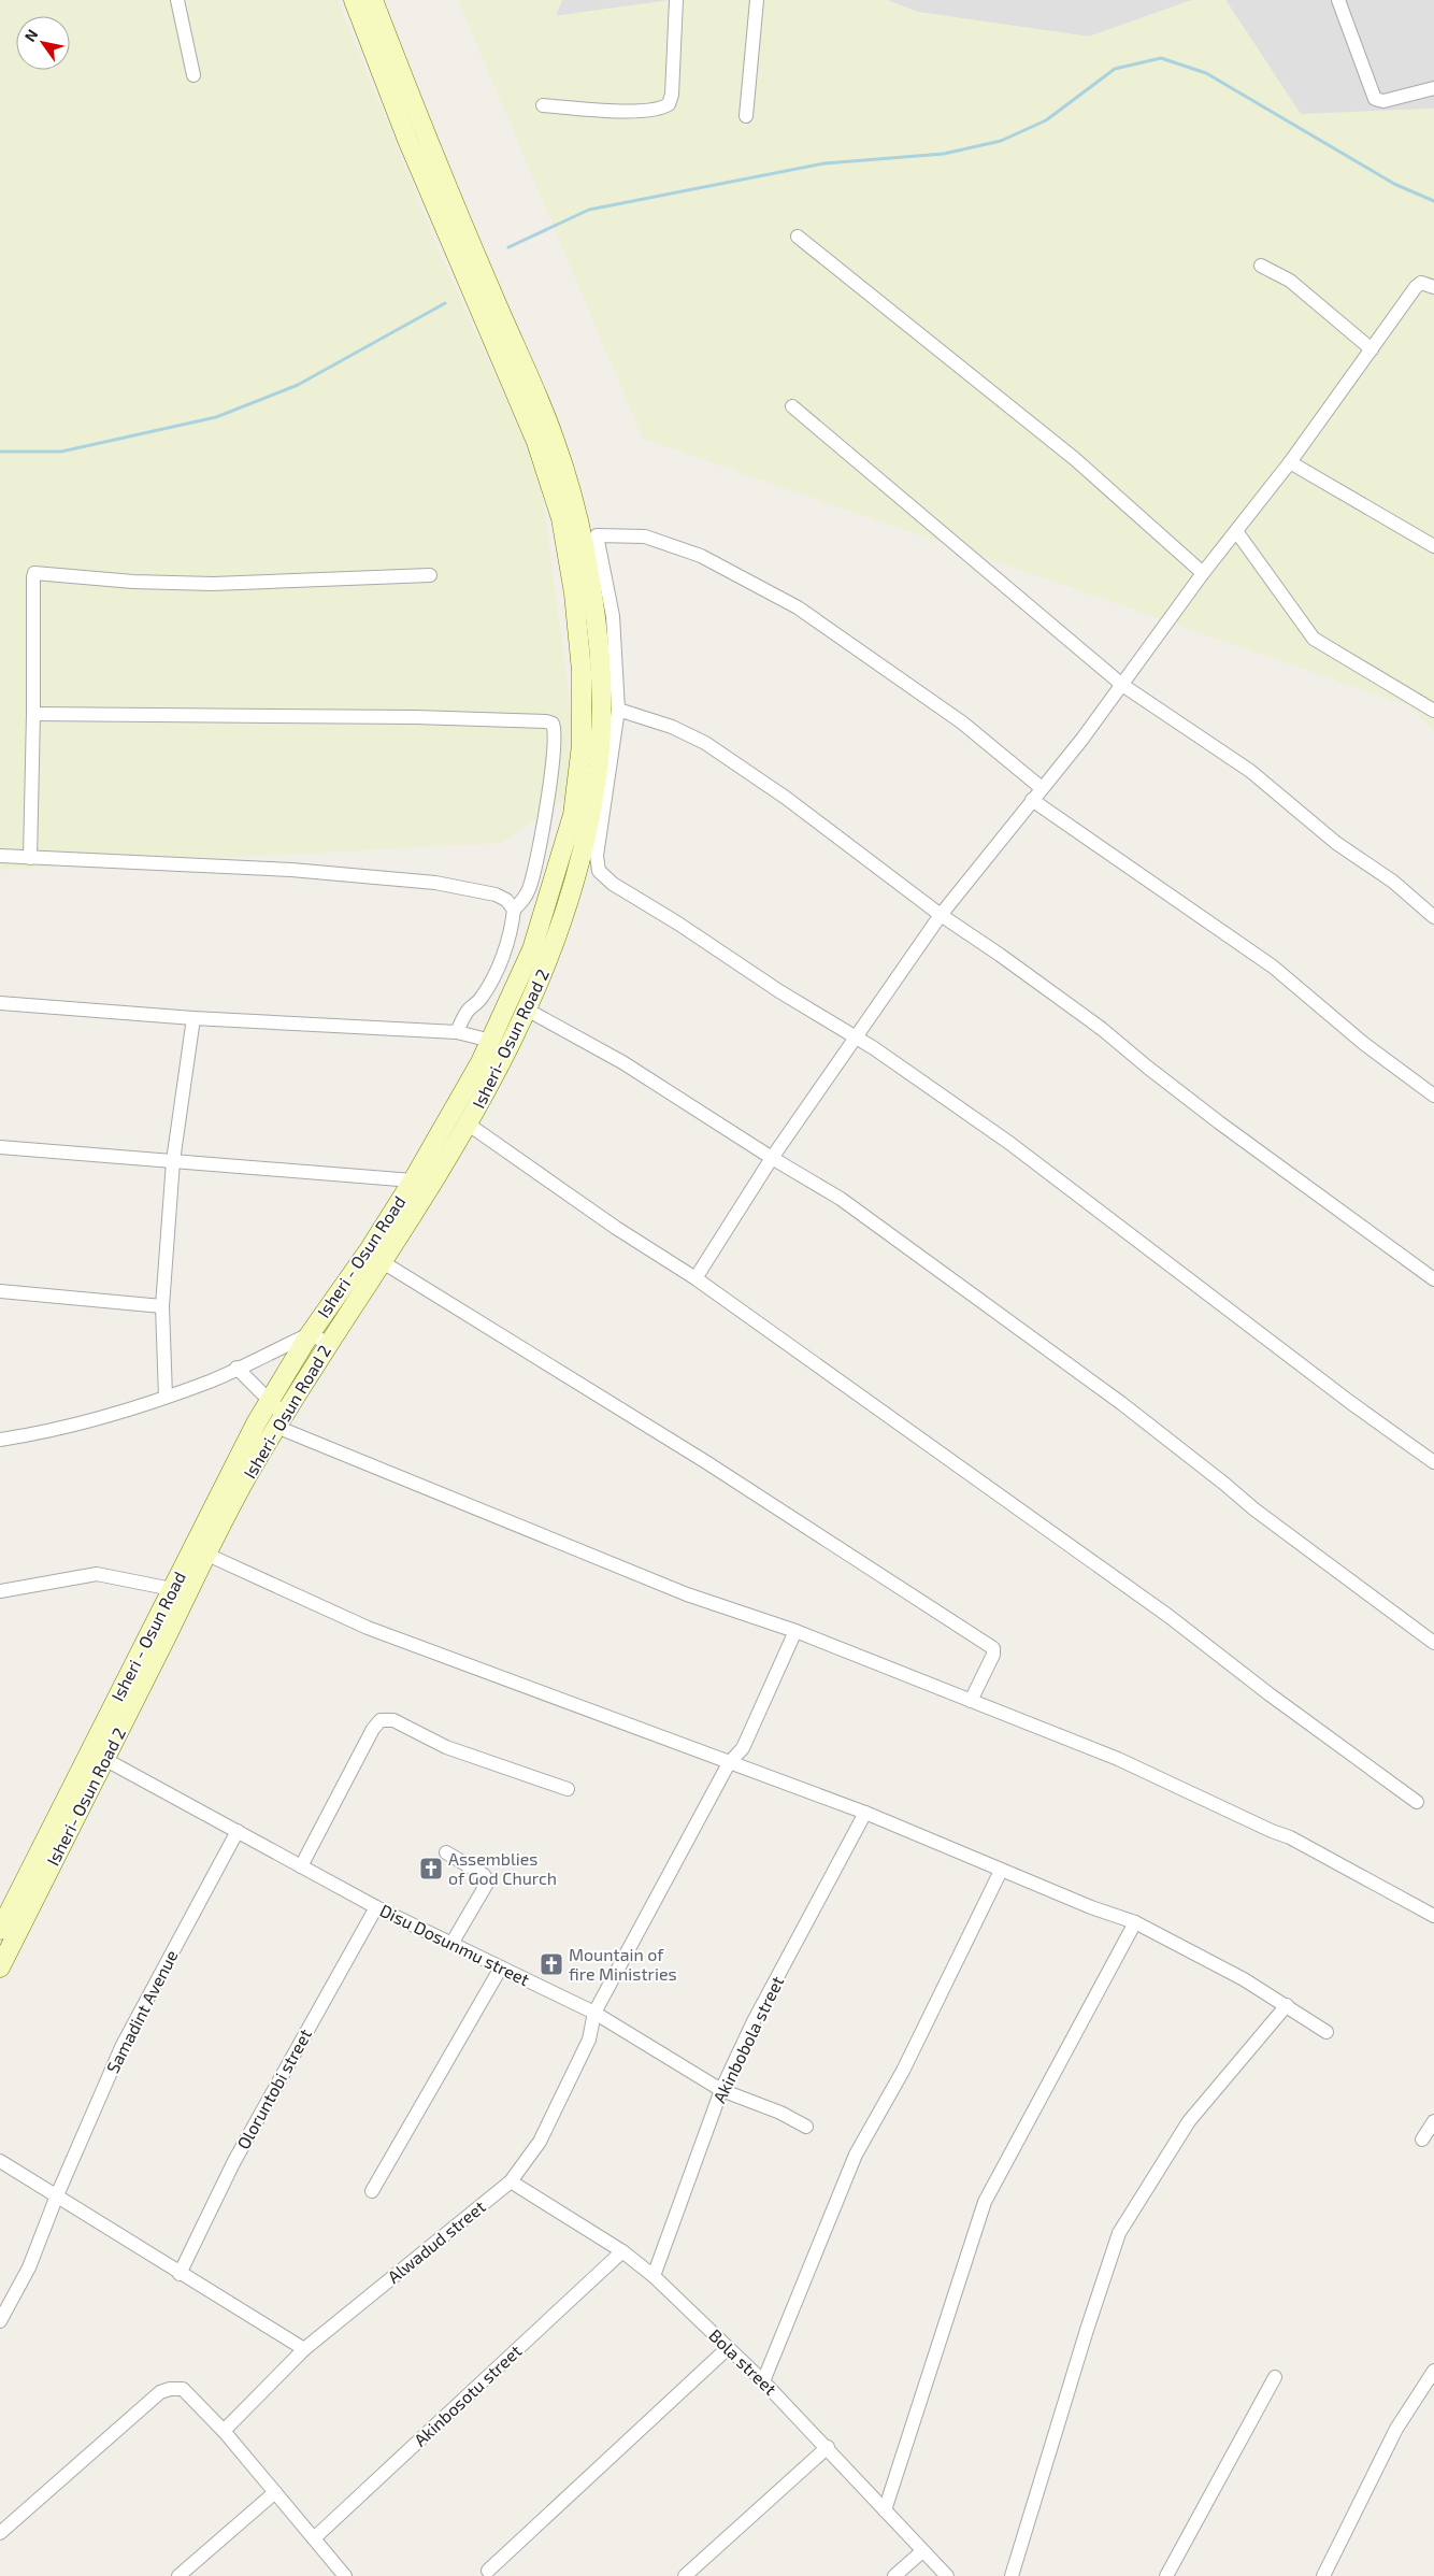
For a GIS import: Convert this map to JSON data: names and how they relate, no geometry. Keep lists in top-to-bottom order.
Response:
{
  "streets": {
    "main road": ["Isheri- Osun Road 2", "Isheri - Osun Road"],
    "street": [
      "Disu Dosunmu street",
      "Samadint Avenue",
      "Akinbobola street",
      "Oloruntobi street",
      "Alwadud street",
      "Bola street",
      "Akinbosotu street"
    ]
  },
  "crossings": [
    ["Isheri- Osun Road 2", "Disu Dosunmu street"],
    ["Disu Dosunmu street", "Samadint Avenue"],
    ["Disu Dosunmu street", "Akinbobola street"],
    ["Disu Dosunmu street", "Oloruntobi street"],
    ["Disu Dosunmu street", "Alwadud street"],
    ["Akinbobola street", "Bola street"],
    ["Alwadud street", "Bola street"],
    ["Bola street", "Akinbosotu street"]
  ],
  "places": {
    "church": ["Assemblies of God Church", "Mountain of fire Ministries"]
  },
  "north": "top left"
}
